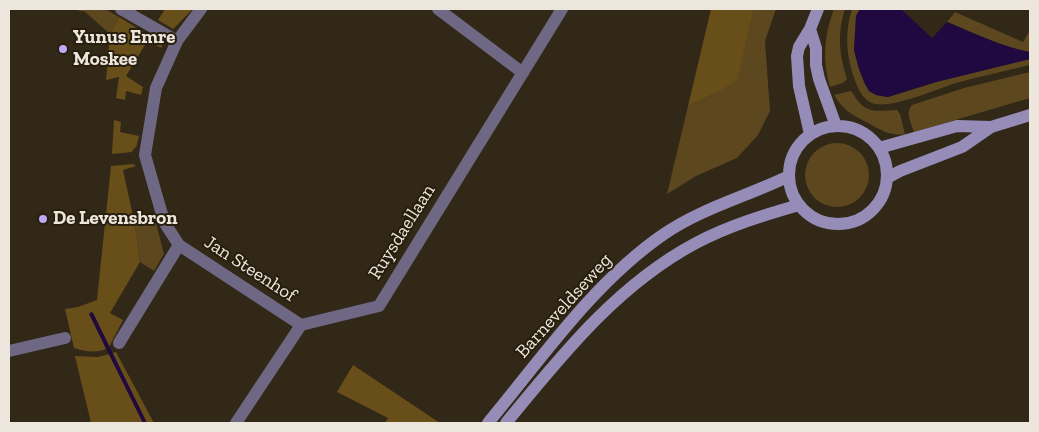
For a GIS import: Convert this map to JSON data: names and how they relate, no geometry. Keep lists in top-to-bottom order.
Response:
{
  "streets": {
    "main road": ["Barneveldseweg"],
    "street": ["Ruysdaellaan", "Jan Steenhof"]
  },
  "crossings": [
    ["Ruysdaellaan", "Jan Steenhof"]
  ],
  "places": ["Yunus Emre Moskee", "De Levensbron"]
}
